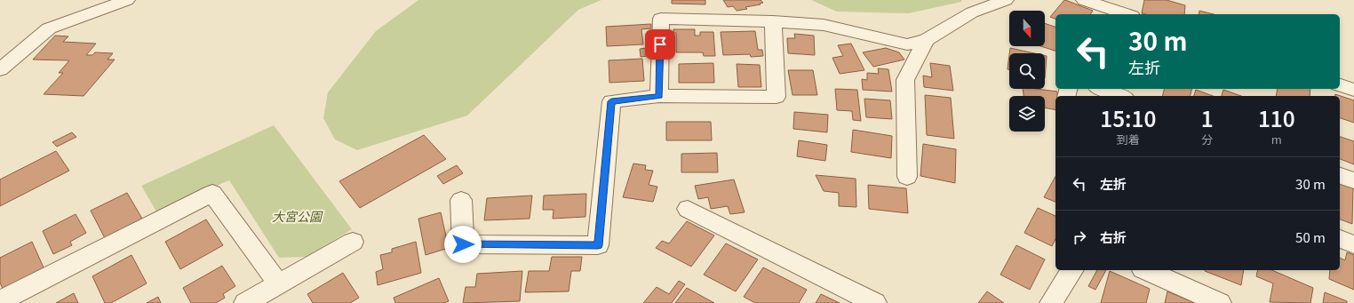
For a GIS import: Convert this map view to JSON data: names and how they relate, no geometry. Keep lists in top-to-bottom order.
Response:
{
  "parks": ["大宮公園"],
  "north": "bottom",
  "page": {
    "turn": ["30 m", "左折"],
    "eta": [
      "15:10",
      "到着",
      "1",
      "分",
      "110",
      "m"
    ],
    "list": [
      {
        "name": "左折",
        "value": "30 m"
      },
      {
        "name": "右折",
        "value": "50 m"
      }
    ]
  }
}
